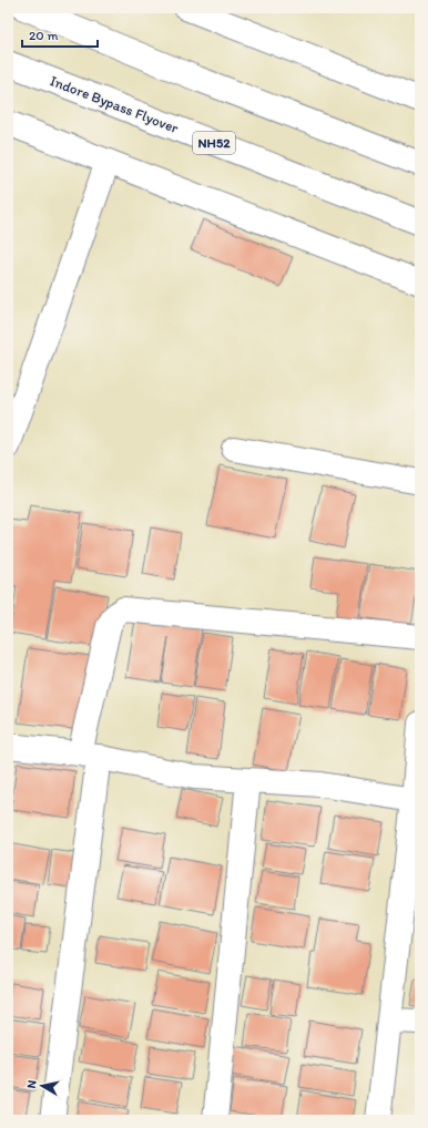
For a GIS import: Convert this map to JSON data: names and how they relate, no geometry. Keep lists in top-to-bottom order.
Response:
{
  "streets": {
    "main road": ["Indore Bypass Flyover", "NH52"]
  },
  "scale_bar": "20 m",
  "north": "left"
}
